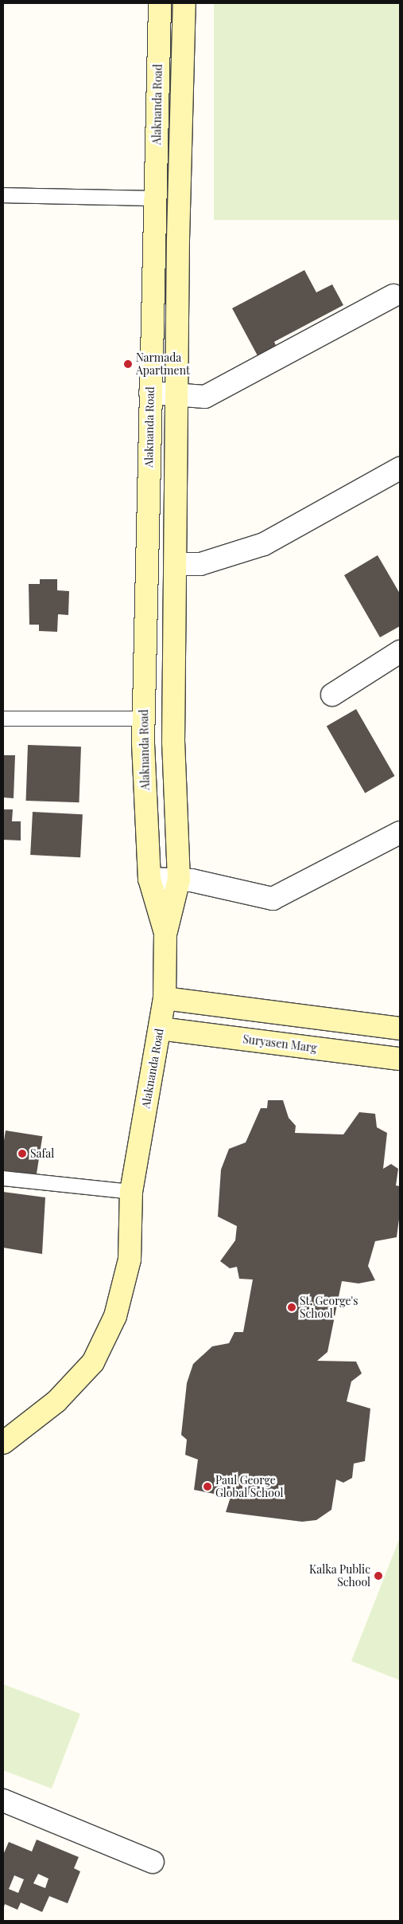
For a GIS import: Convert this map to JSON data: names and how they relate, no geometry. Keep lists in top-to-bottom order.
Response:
{
  "streets": {
    "street": ["Alaknanda Road", "Suryasen Marg"]
  },
  "crossings": [
    ["Alaknanda Road", "Suryasen Marg"]
  ],
  "places": [
    "Narmada Apartment",
    "Safal",
    "St. George's School",
    "Paul George Global School",
    "Kalka Public School"
  ]
}
